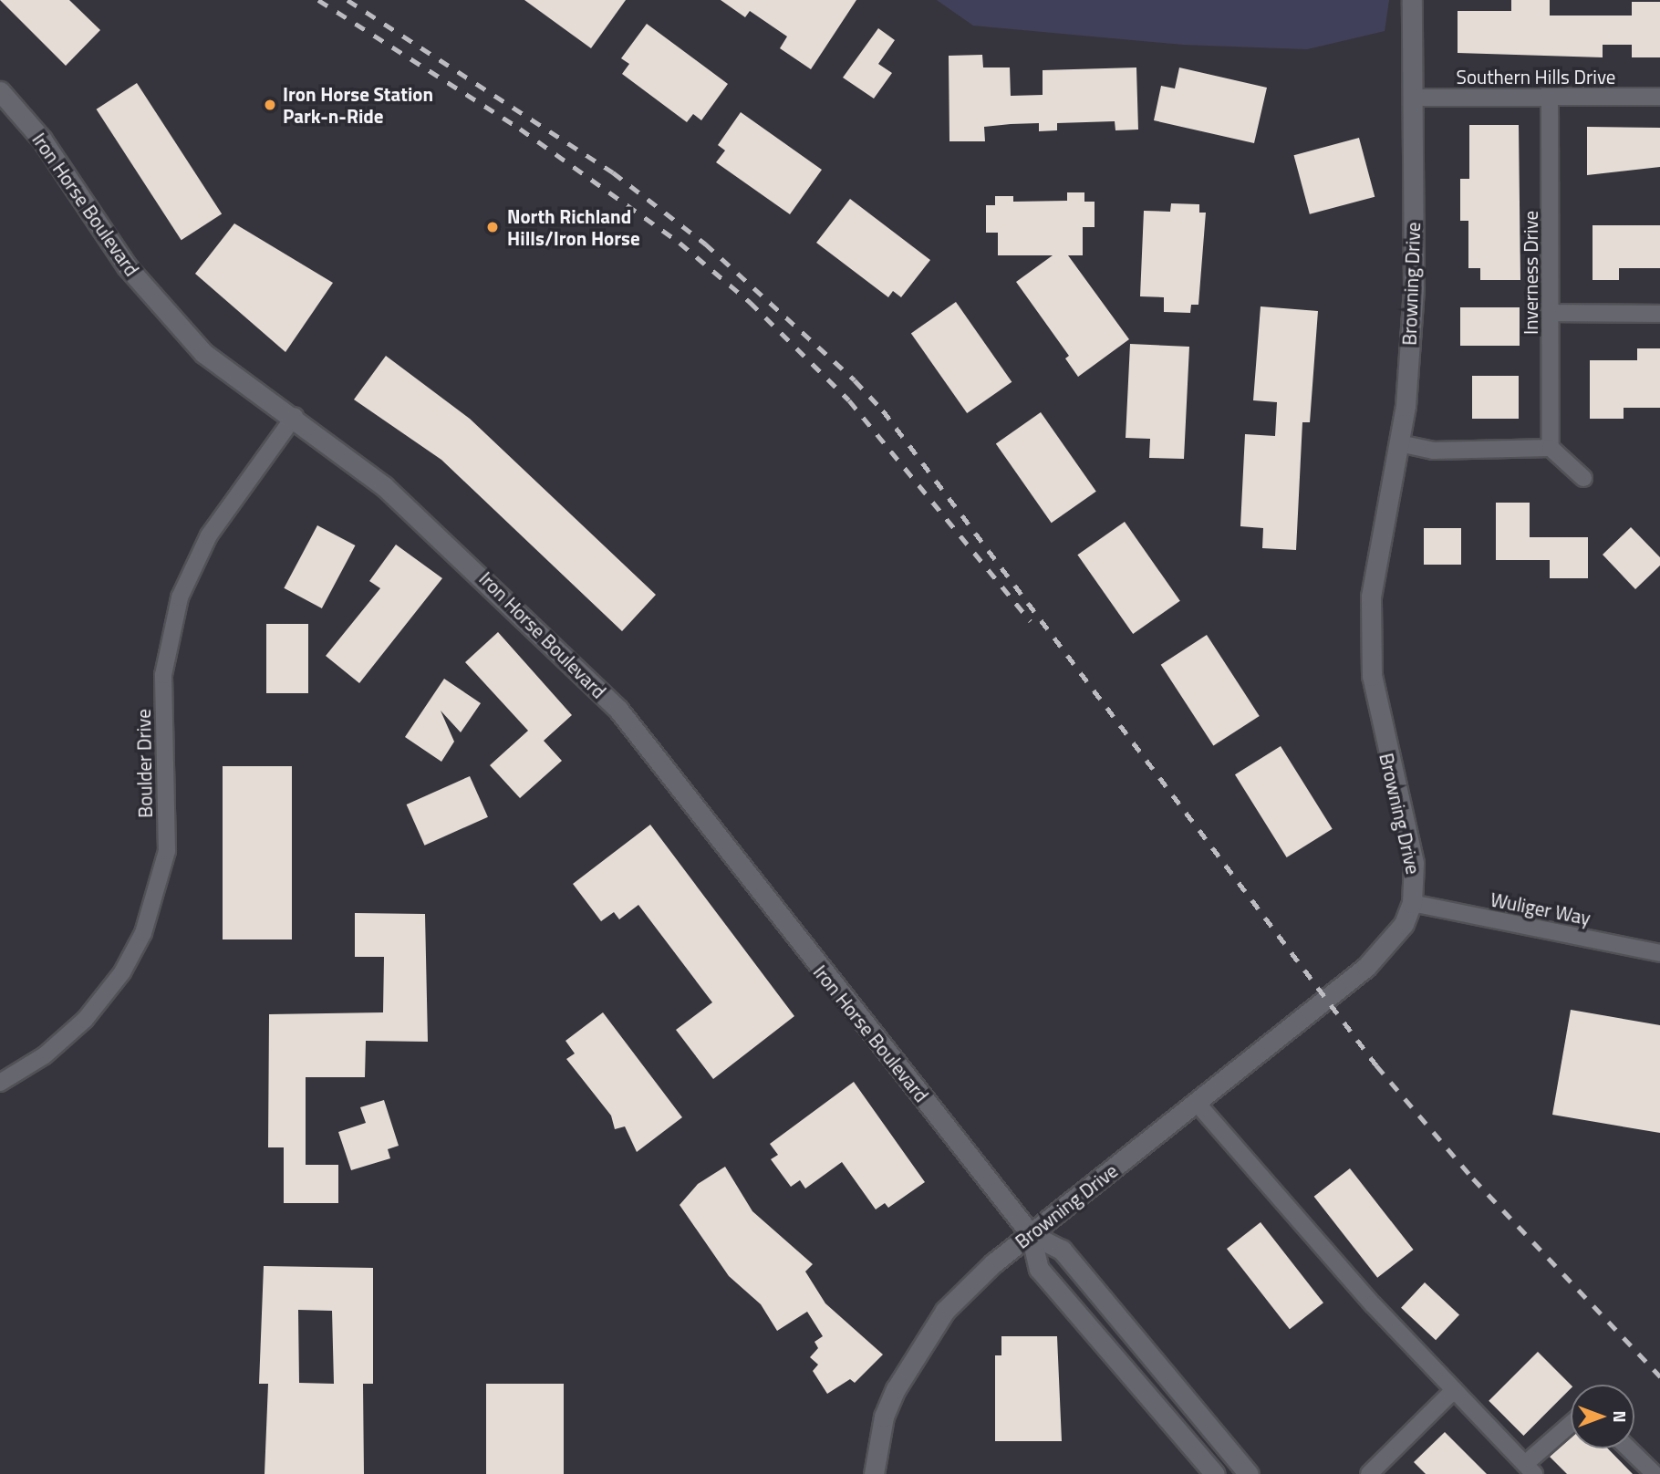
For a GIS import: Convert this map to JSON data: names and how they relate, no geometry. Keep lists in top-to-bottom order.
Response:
{
  "streets": {
    "street": [
      "Southern Hills Drive",
      "Iron Horse Boulevard",
      "Inverness Drive",
      "Browning Drive",
      "Boulder Drive",
      "Wuliger Way"
    ]
  },
  "crossings": [
    ["Southern Hills Drive", "Inverness Drive"],
    ["Southern Hills Drive", "Browning Drive"],
    ["Iron Horse Boulevard", "Browning Drive"],
    ["Iron Horse Boulevard", "Boulder Drive"],
    ["Browning Drive", "Wuliger Way"]
  ],
  "places": ["Iron Horse Station Park-n-Ride", "North Richland Hills/Iron Horse"],
  "north": "right"
}
